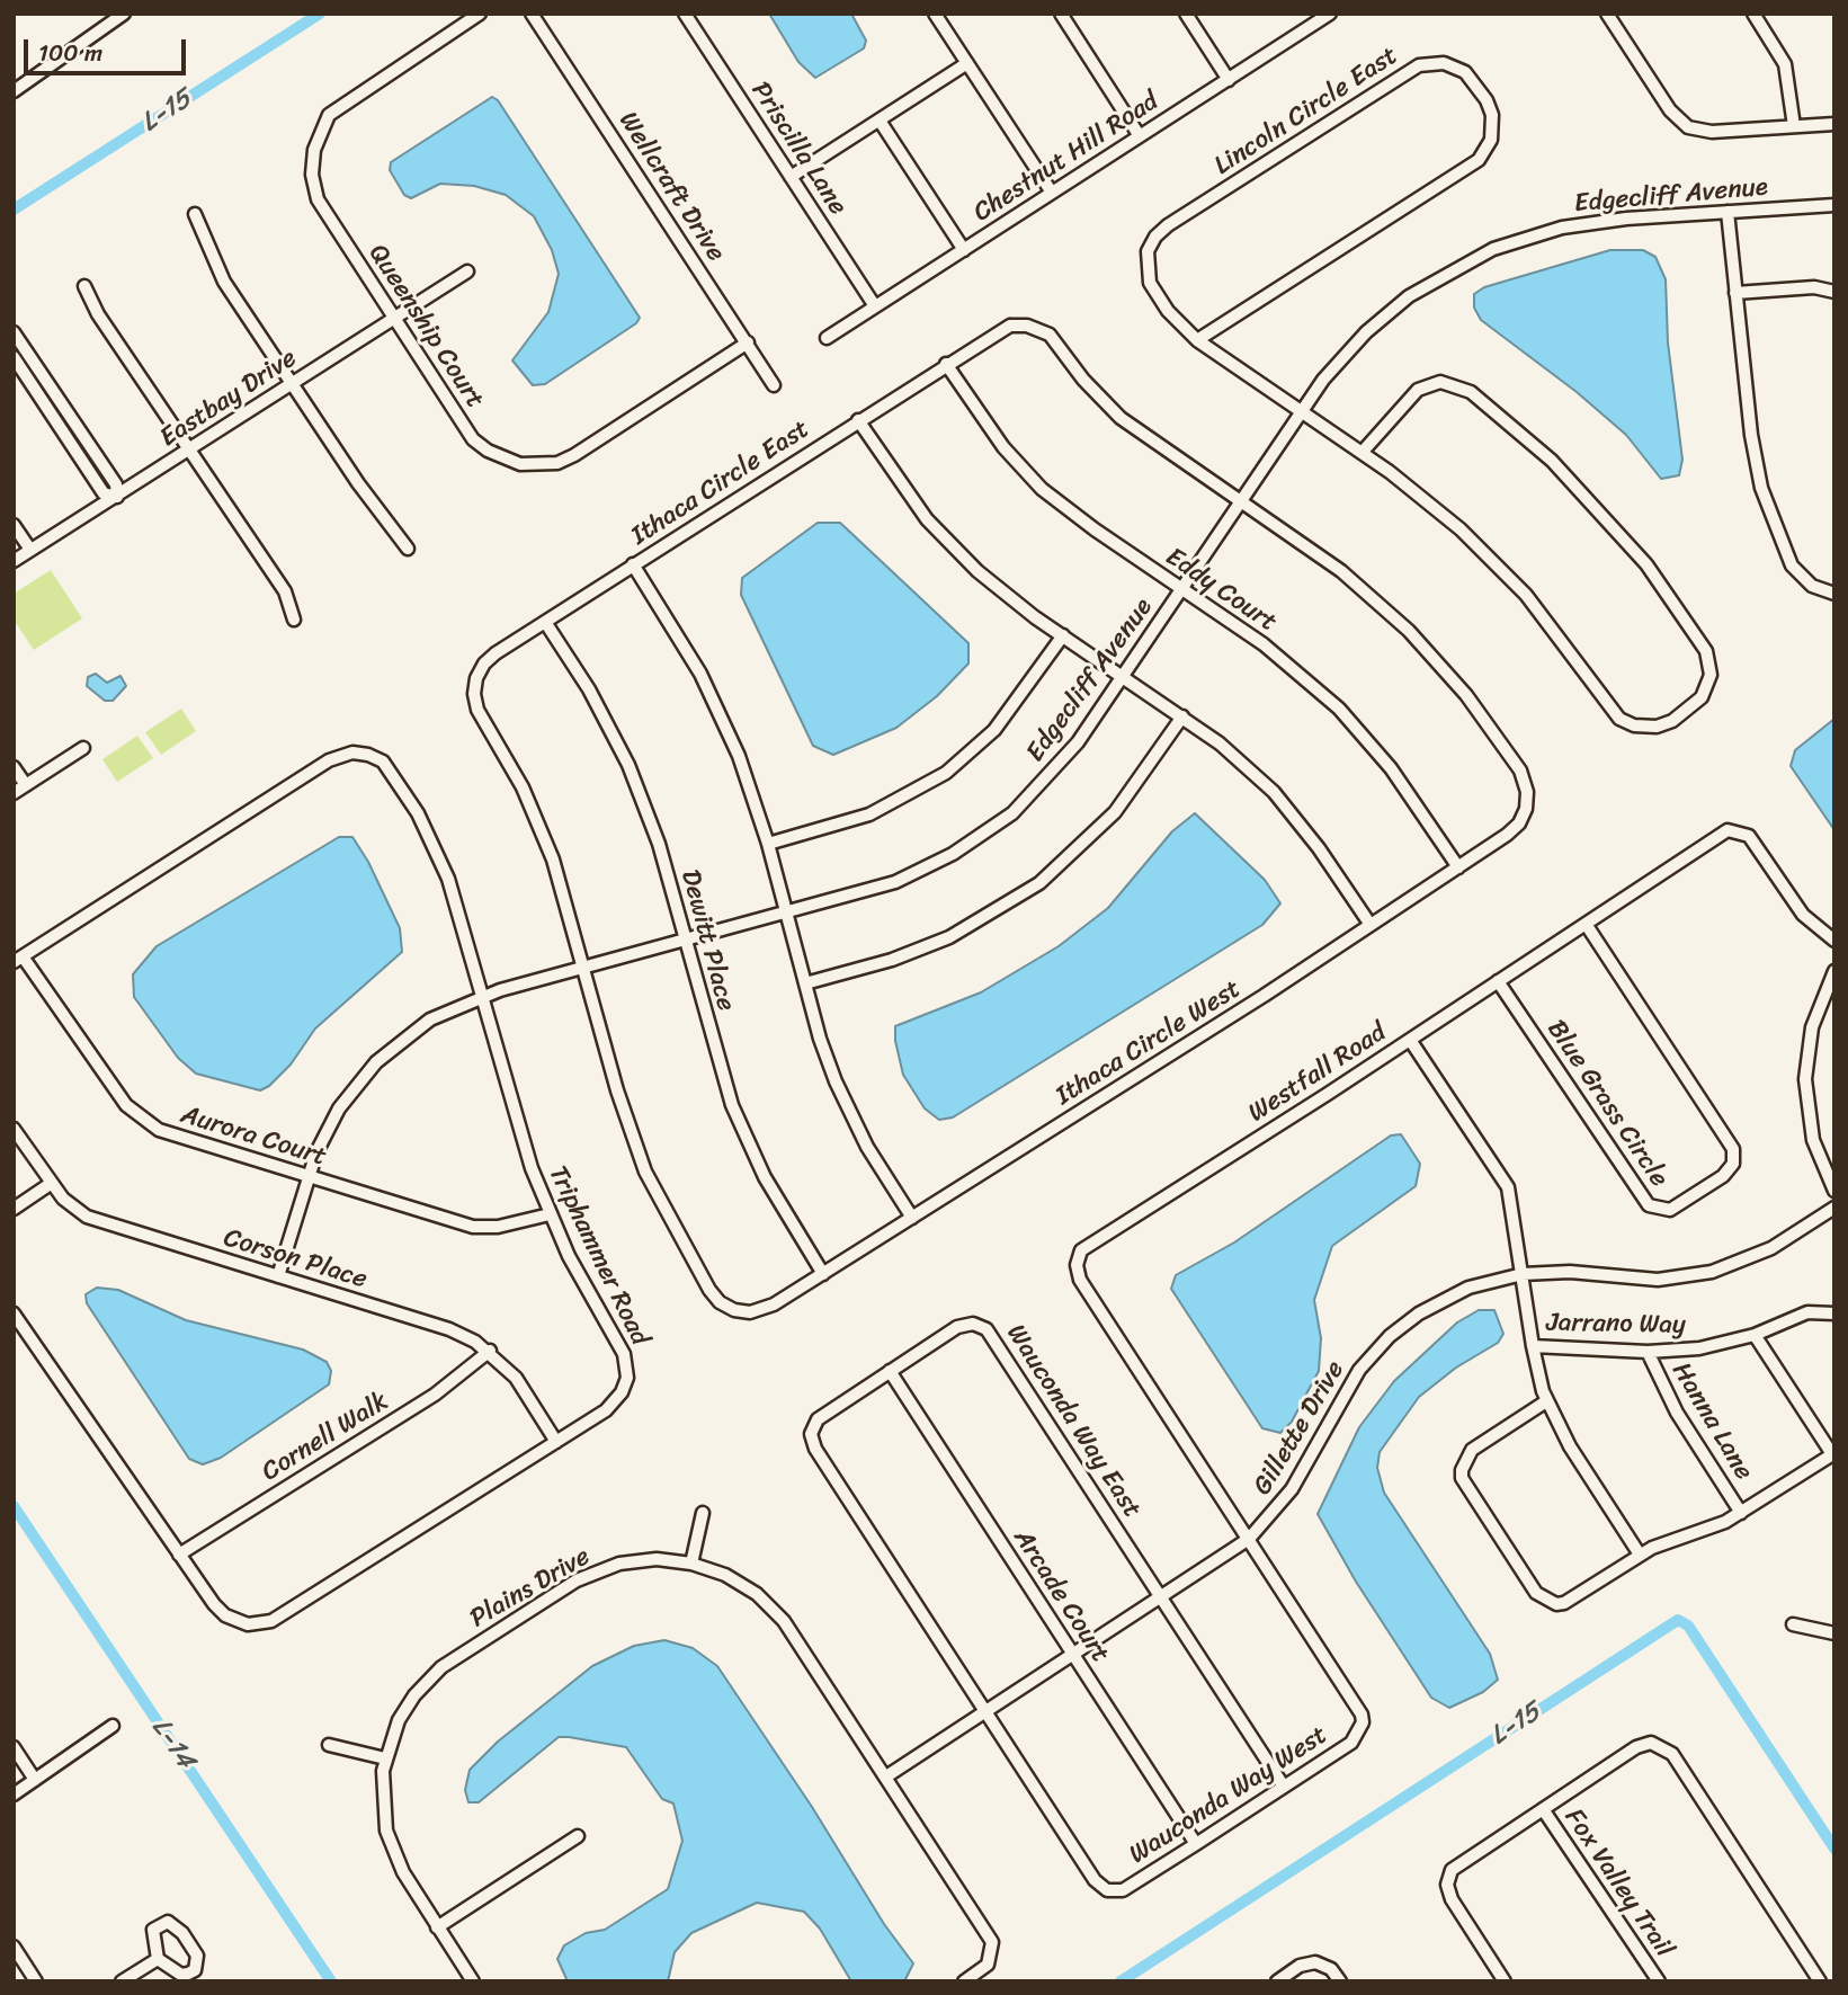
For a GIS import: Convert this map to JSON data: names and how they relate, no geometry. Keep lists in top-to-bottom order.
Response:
{
  "streets": {
    "street": [
      "Lincoln Circle East",
      "Priscilla Lane",
      "Chestnut Hill Road",
      "Wellcraft Drive",
      "Edgecliff Avenue",
      "Queenship Court",
      "Eastbay Drive",
      "Ithaca Circle East",
      "Eddy Court",
      "Dewitt Place",
      "Ithaca Circle West",
      "Westfall Road",
      "Blue Grass Circle",
      "Aurora Court",
      "Triphammer Road",
      "Corson Place",
      "Jarrano Way",
      "Wauconda Way East",
      "Hanna Lane",
      "Gillette Drive",
      "Cornell Walk",
      "Plains Drive",
      "Arcade Court",
      "Wauconda Way West",
      "Fox Valley Trail"
    ]
  },
  "crossings": [
    ["Lincoln Circle East", "Edgecliff Avenue"],
    ["Priscilla Lane", "Chestnut Hill Road"],
    ["Wellcraft Drive", "Queenship Court"],
    ["Edgecliff Avenue", "Ithaca Circle East"],
    ["Edgecliff Avenue", "Eddy Court"],
    ["Edgecliff Avenue", "Dewitt Place"],
    ["Edgecliff Avenue", "Ithaca Circle West"],
    ["Edgecliff Avenue", "Aurora Court"],
    ["Edgecliff Avenue", "Triphammer Road"],
    ["Edgecliff Avenue", "Corson Place"],
    ["Queenship Court", "Eastbay Drive"],
    ["Ithaca Circle East", "Eddy Court"],
    ["Ithaca Circle East", "Dewitt Place"],
    ["Ithaca Circle East", "Ithaca Circle West"],
    ["Eddy Court", "Ithaca Circle West"],
    ["Dewitt Place", "Ithaca Circle West"],
    ["Westfall Road", "Blue Grass Circle"],
    ["Westfall Road", "Gillette Drive"],
    ["Westfall Road", "Wauconda Way West"],
    ["Aurora Court", "Triphammer Road"],
    ["Triphammer Road", "Corson Place"],
    ["Triphammer Road", "Cornell Walk"],
    ["Corson Place", "Cornell Walk"],
    ["Jarrano Way", "Hanna Lane"],
    ["Wauconda Way East", "Gillette Drive"],
    ["Wauconda Way East", "Arcade Court"],
    ["Wauconda Way East", "Wauconda Way West"],
    ["Gillette Drive", "Plains Drive"],
    ["Gillette Drive", "Arcade Court"],
    ["Gillette Drive", "Wauconda Way West"],
    ["Arcade Court", "Wauconda Way West"]
  ],
  "water": ["L-15", "L-14"],
  "scale_bar": "100 m"
}
